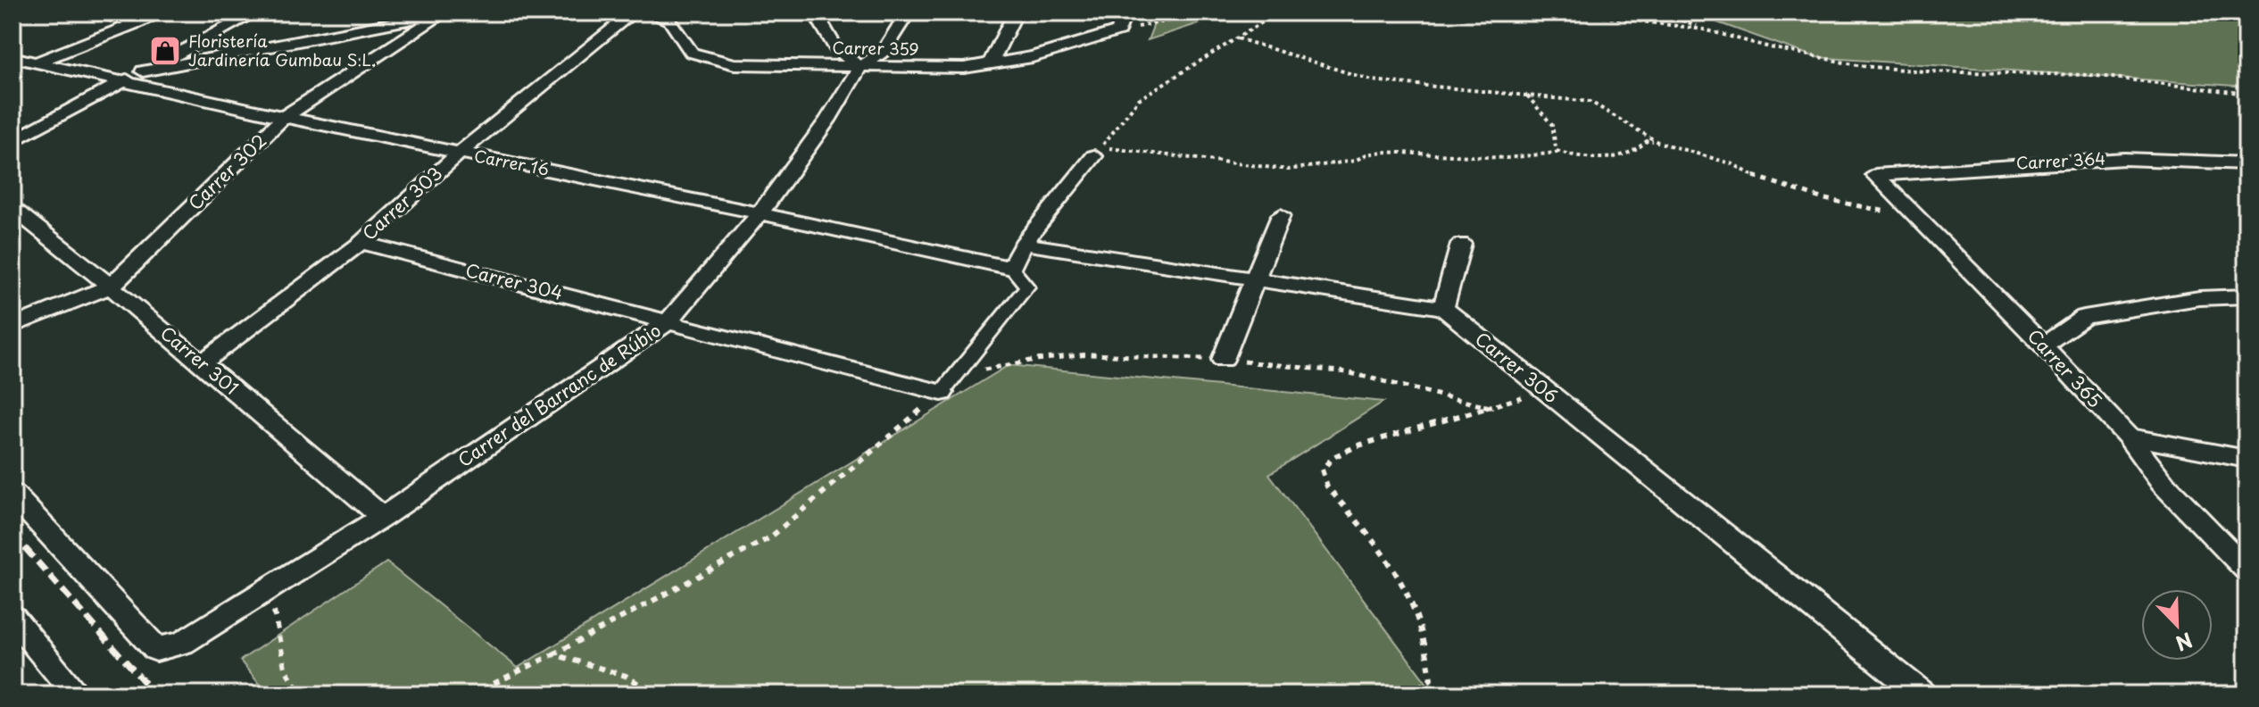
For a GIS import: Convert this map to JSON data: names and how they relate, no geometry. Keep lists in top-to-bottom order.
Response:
{
  "streets": {
    "street": [
      "Carrer 359",
      "Carrer 364",
      "Carrer 16",
      "Carrer 302",
      "Carrer 303",
      "Carrer 304",
      "Carrer 301",
      "Carrer 306",
      "Carrer 365",
      "Carrer del Barranc de Rúbio"
    ]
  },
  "crossings": [
    ["Carrer 359", "Carrer del Barranc de Rúbio"],
    ["Carrer 364", "Carrer 365"],
    ["Carrer 16", "Carrer 302"],
    ["Carrer 16", "Carrer 303"],
    ["Carrer 16", "Carrer del Barranc de Rúbio"],
    ["Carrer 302", "Carrer 301"],
    ["Carrer 303", "Carrer 304"],
    ["Carrer 303", "Carrer 301"],
    ["Carrer 304", "Carrer del Barranc de Rúbio"],
    ["Carrer 301", "Carrer del Barranc de Rúbio"]
  ],
  "places": {
    "shop": ["Floristería Jardinería Gumbau S.L."]
  },
  "north": "bottom right"
}
